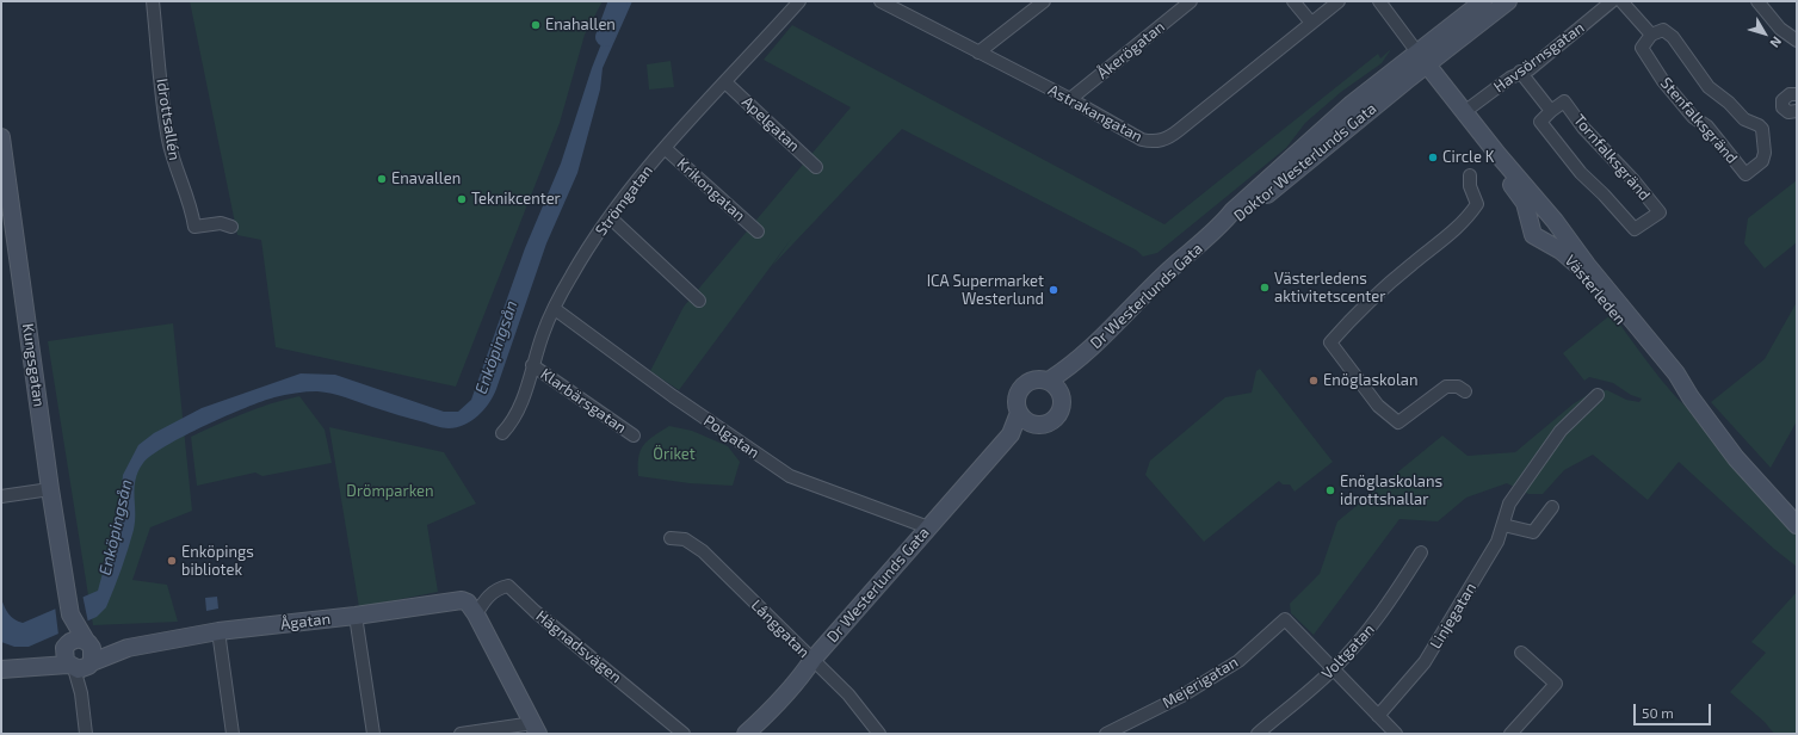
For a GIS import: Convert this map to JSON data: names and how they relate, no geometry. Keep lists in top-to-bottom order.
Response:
{
  "streets": {
    "street": [
      "Åkerögatan",
      "Havsörnsgatan",
      "Astrakangatan",
      "Idrottsallén",
      "Stenfalksgränd",
      "Apelgatan",
      "Tornfalksgränd",
      "Doktor Westerlunds Gata",
      "Krikongatan",
      "Strömgatan",
      "Västerleden",
      "Dr Westerlunds Gata",
      "Kungsgatan",
      "Klarbärsgatan",
      "Polgatan",
      "Linjegatan",
      "Ågatan",
      "Långgatan",
      "Hägnadsvägen",
      "Voltgatan",
      "Mejerigatan"
    ]
  },
  "crossings": [
    ["Åkerögatan", "Astrakangatan"],
    ["Havsörnsgatan", "Tornfalksgränd"],
    ["Havsörnsgatan", "Västerleden"],
    ["Apelgatan", "Strömgatan"],
    ["Doktor Westerlunds Gata", "Västerleden"],
    ["Doktor Westerlunds Gata", "Dr Westerlunds Gata"],
    ["Krikongatan", "Strömgatan"],
    ["Strömgatan", "Klarbärsgatan"],
    ["Strömgatan", "Polgatan"],
    ["Dr Westerlunds Gata", "Polgatan"],
    ["Dr Westerlunds Gata", "Långgatan"],
    ["Kungsgatan", "Ågatan"],
    ["Ågatan", "Hägnadsvägen"],
    ["Voltgatan", "Mejerigatan"]
  ],
  "water": ["Enköpingsån"],
  "parks": ["Öriket", "Drömparken"],
  "places": [
    "Enahallen",
    "Circle K",
    "Enavallen",
    "Teknikcenter",
    "Västerledens aktivitetscenter",
    "ICA Supermarket Westerlund",
    "Enöglaskolan",
    "Enöglaskolans idrottshallar",
    "Enköpings bibliotek"
  ],
  "scale_bar": "50 m",
  "north": "bottom right"
}
